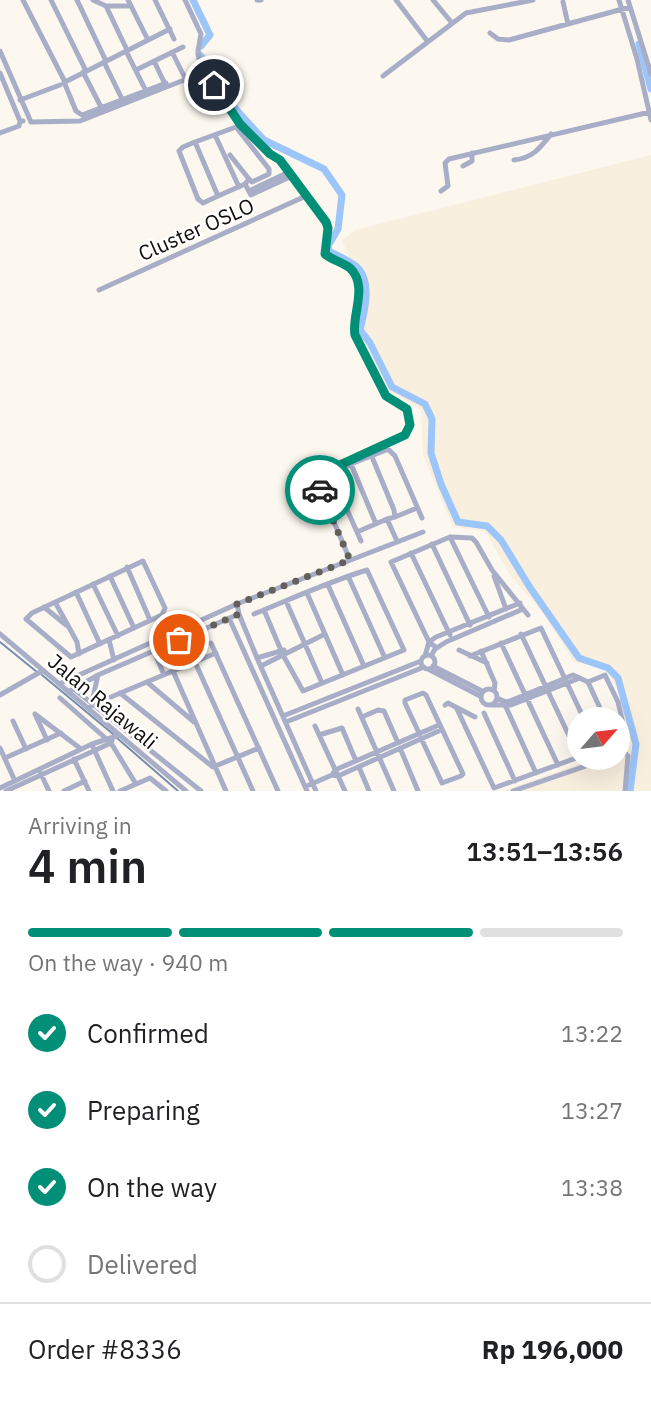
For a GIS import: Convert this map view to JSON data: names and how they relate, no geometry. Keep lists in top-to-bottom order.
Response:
{
  "streets": {
    "street": ["Cluster OSLO", "Jalan Rajawali"]
  },
  "north": "top right",
  "page": {
    "heading": ["4 min", "Arriving in", "13:51–13:56"],
    "panel": ["Order #8336", "Rp 196,000"],
    "bar": "On the way · 940 m",
    "list": [
      ["Confirmed", "13:22"],
      ["Preparing", "13:27"],
      ["On the way", "13:38"],
      "Delivered"
    ]
  }
}
